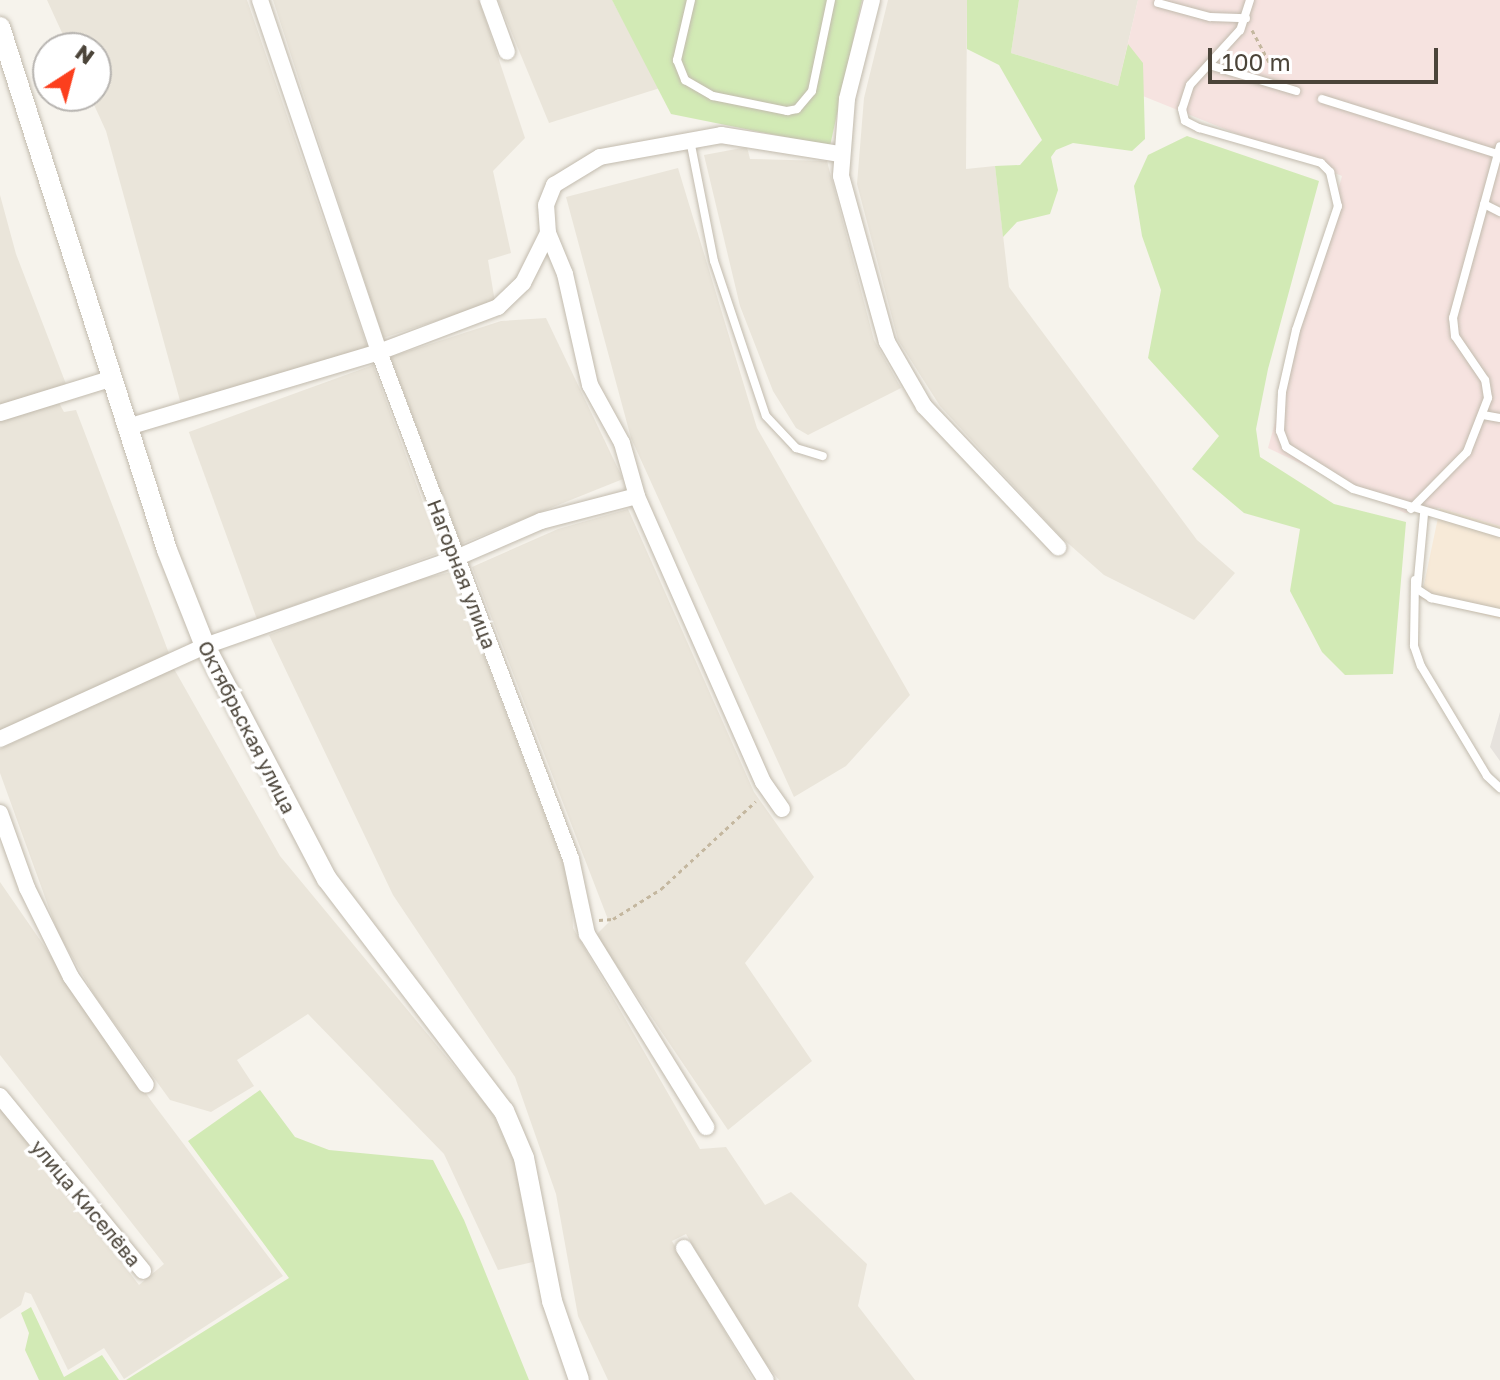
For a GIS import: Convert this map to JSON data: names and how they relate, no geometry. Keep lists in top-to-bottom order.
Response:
{
  "streets": {
    "street": ["Нагорная улица", "Октябрьская улица", "улица Киселёва"]
  },
  "scale_bar": "100 m",
  "north": "top right"
}
